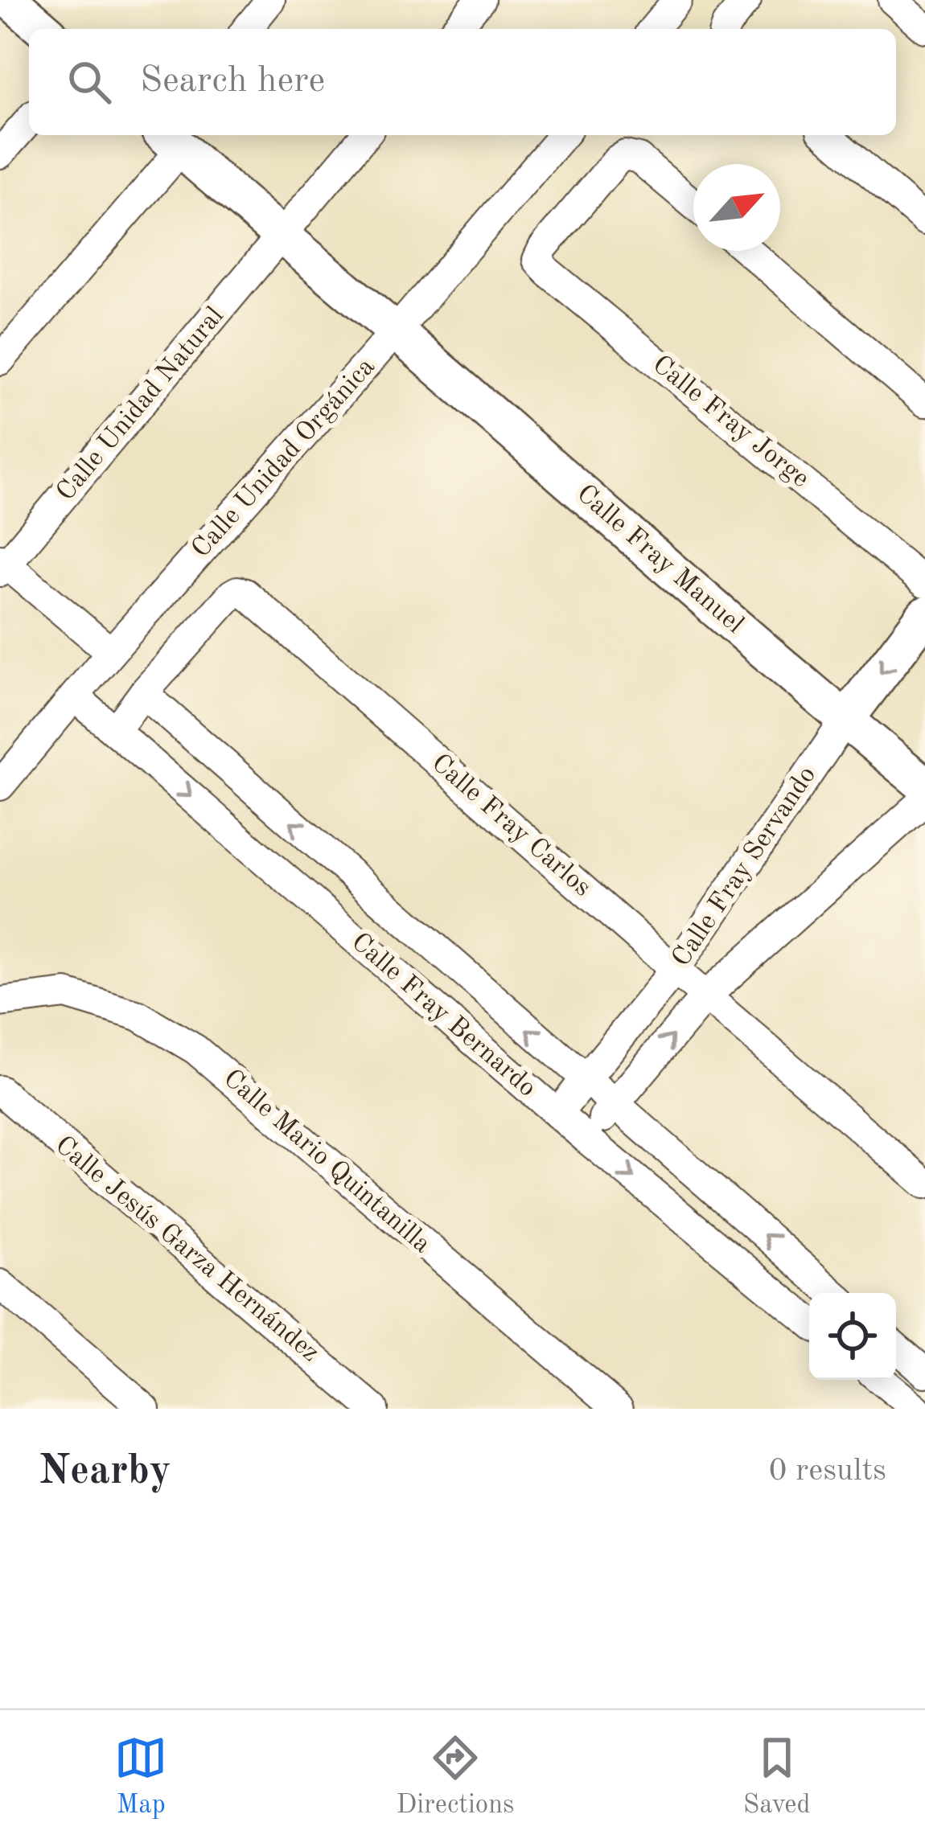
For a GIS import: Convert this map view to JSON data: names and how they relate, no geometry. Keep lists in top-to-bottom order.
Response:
{
  "streets": {
    "street": [
      "Calle Unidad Natural",
      "Calle Fray Jorge",
      "Calle Unidad Orgánica",
      "Calle Fray Manuel",
      "Calle Fray Carlos",
      "Calle Fray Servando",
      "Calle Fray Bernardo",
      "Calle Mario Quintanilla",
      "Calle Jesús Garza Hernández"
    ]
  },
  "crossings": [
    ["Calle Unidad Natural", "Calle Fray Manuel"],
    ["Calle Unidad Orgánica", "Calle Fray Manuel"],
    ["Calle Unidad Orgánica", "Calle Fray Bernardo"],
    ["Calle Fray Manuel", "Calle Fray Servando"],
    ["Calle Fray Carlos", "Calle Fray Servando"],
    ["Calle Fray Carlos", "Calle Fray Bernardo"],
    ["Calle Fray Servando", "Calle Fray Bernardo"]
  ],
  "north": "top right",
  "page": {
    "search": "Search here",
    "heading": ["Nearby", "0 results"],
    "nav": ["Map", "Directions", "Saved"]
  }
}
